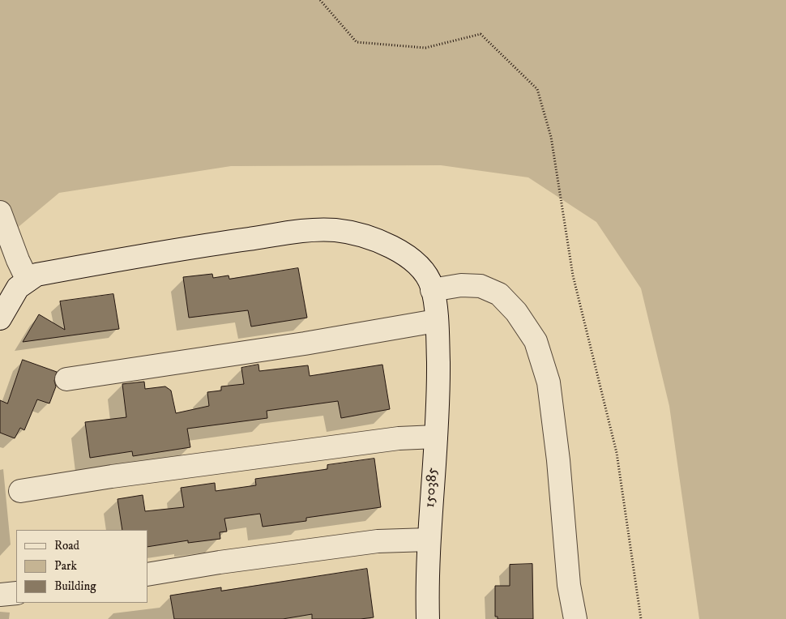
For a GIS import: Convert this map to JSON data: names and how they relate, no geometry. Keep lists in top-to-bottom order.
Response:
{
  "streets": {
    "street": ["150385"]
  },
  "legend": ["Road", "Park", "Building"]
}
